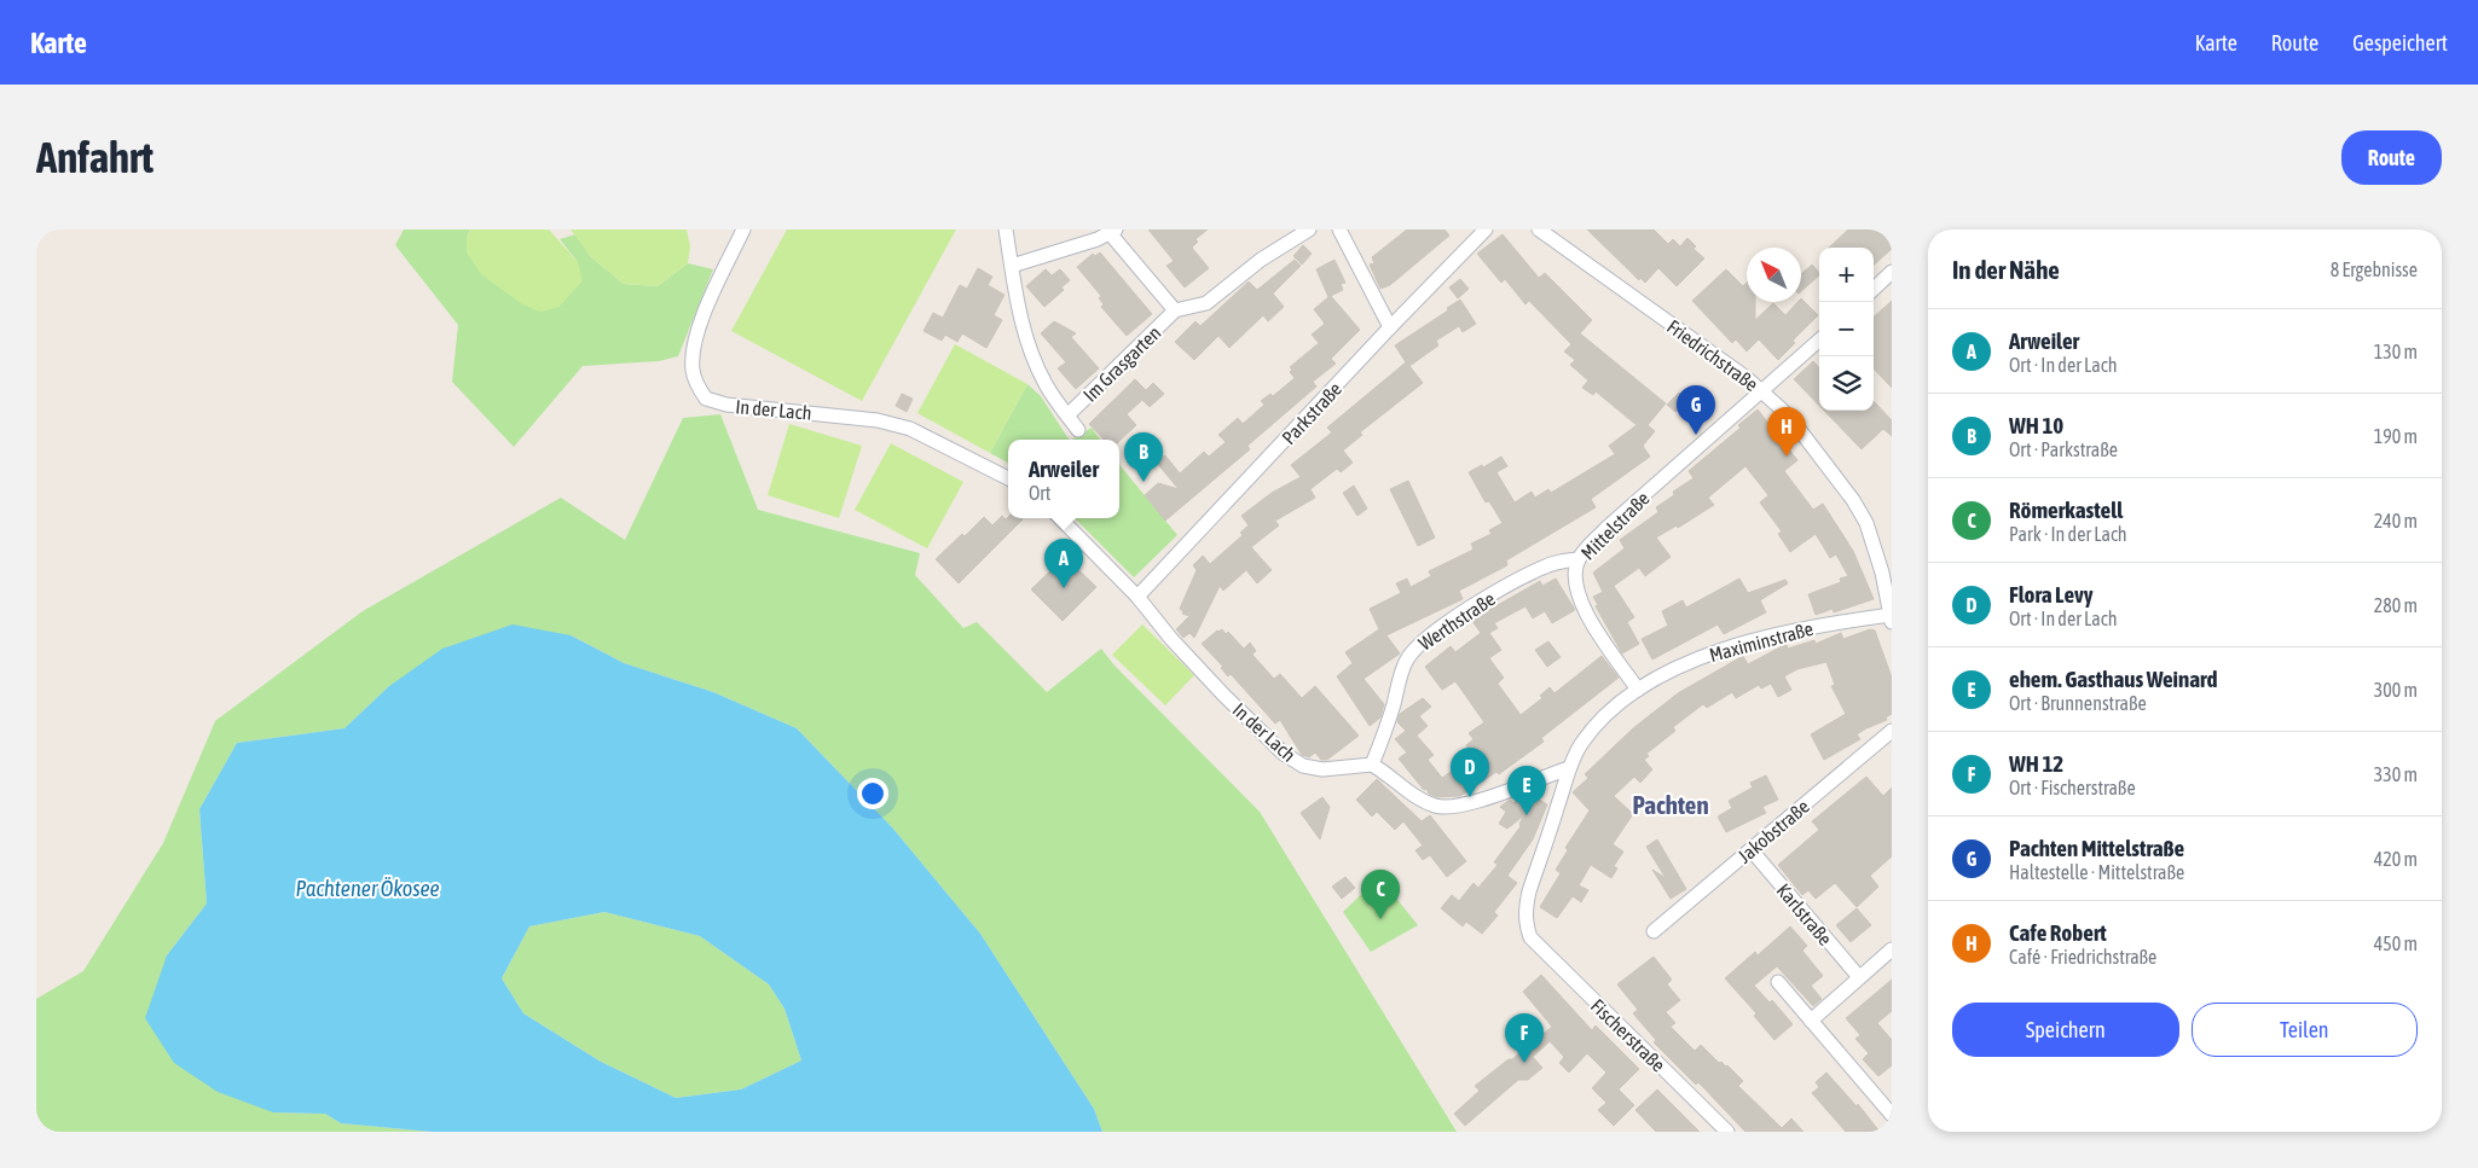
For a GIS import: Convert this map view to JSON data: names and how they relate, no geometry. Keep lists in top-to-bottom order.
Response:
{
  "streets": {
    "street": [
      "Friedrichstraße",
      "Im Grasgarten",
      "In der Lach",
      "Parkstraße",
      "Mittelstraße",
      "Werthstraße",
      "Maximinstraße",
      "Jakobstraße",
      "Karlstraße",
      "Fischerstraße"
    ]
  },
  "crossings": [
    ["Friedrichstraße", "Mittelstraße"],
    ["Friedrichstraße", "Maximinstraße"],
    ["In der Lach", "Parkstraße"],
    ["In der Lach", "Werthstraße"],
    ["Mittelstraße", "Werthstraße"],
    ["Mittelstraße", "Maximinstraße"],
    ["Maximinstraße", "Fischerstraße"],
    ["Jakobstraße", "Karlstraße"]
  ],
  "districts": ["Pachten"],
  "water": ["Pachtener Ökosee"],
  "north": "top left",
  "page": {
    "header": "Karte",
    "nav": ["Karte", "Route", "Gespeichert"],
    "buttons": [
      "Route",
      ["Speichern", "Teilen"]
    ],
    "title": "Anfahrt",
    "heading": ["In der Nähe", "8 Ergebnisse"],
    "map_buttons": ["+", "−"],
    "list": [
      {
        "mark": "A",
        "name": "Arweiler",
        "note": "Ort · In der Lach",
        "value": "130 m"
      },
      {
        "mark": "B",
        "name": "WH 10",
        "note": "Ort · Parkstraße",
        "value": "190 m"
      },
      {
        "mark": "C",
        "name": "Römerkastell",
        "note": "Park · In der Lach",
        "value": "240 m"
      },
      {
        "mark": "D",
        "name": "Flora Levy",
        "note": "Ort · In der Lach",
        "value": "280 m"
      },
      {
        "mark": "E",
        "name": "ehem. Gasthaus Weinard",
        "note": "Ort · Brunnenstraße",
        "value": "300 m"
      },
      {
        "mark": "F",
        "name": "WH 12",
        "note": "Ort · Fischerstraße",
        "value": "330 m"
      },
      {
        "mark": "G",
        "name": "Pachten Mittelstraße",
        "note": "Haltestelle · Mittelstraße",
        "value": "420 m"
      },
      {
        "mark": "H",
        "name": "Cafe Robert",
        "note": "Café · Friedrichstraße",
        "value": "450 m"
      }
    ],
    "pins": [
      "G",
      "H",
      "B",
      "A",
      "D",
      "E",
      "C",
      "F"
    ],
    "popup": ["Arweiler", "Ort"]
  }
}
